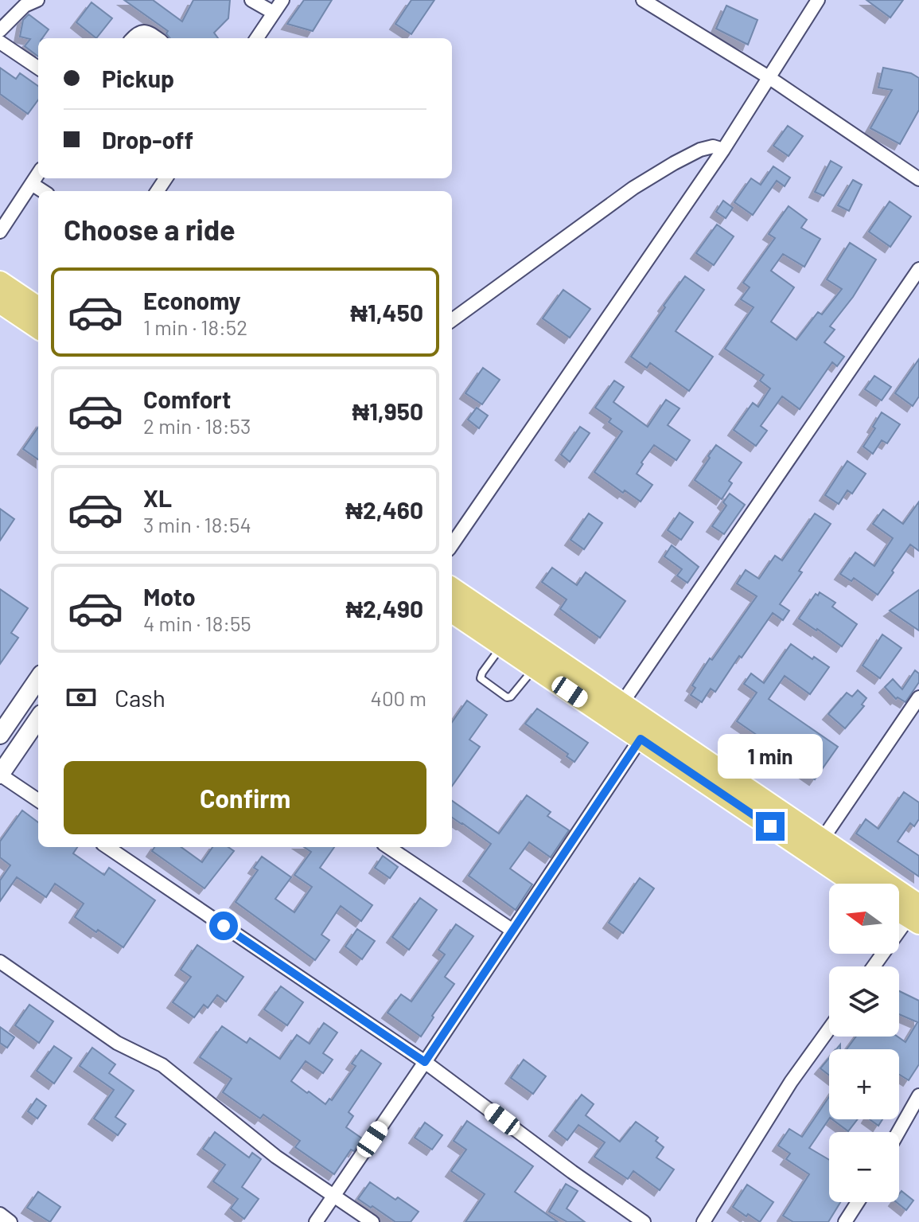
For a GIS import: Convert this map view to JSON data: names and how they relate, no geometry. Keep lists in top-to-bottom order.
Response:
{
  "north": "left",
  "page": {
    "banner": ["Pickup", "Drop-off"],
    "heading": "Choose a ride",
    "list": [
      {
        "name": "Economy",
        "note": "1 min · 18:52",
        "value": "₦1,450"
      },
      {
        "name": "Comfort",
        "note": "2 min · 18:53",
        "value": "₦1,950"
      },
      {
        "name": "XL",
        "note": "3 min · 18:54",
        "value": "₦2,460"
      },
      {
        "name": "Moto",
        "note": "4 min · 18:55",
        "value": "₦2,490"
      }
    ],
    "pay": ["Cash", "400 m"],
    "bubble": "1 min",
    "buttons": "Confirm",
    "map_buttons": ["+", "−"]
  }
}
